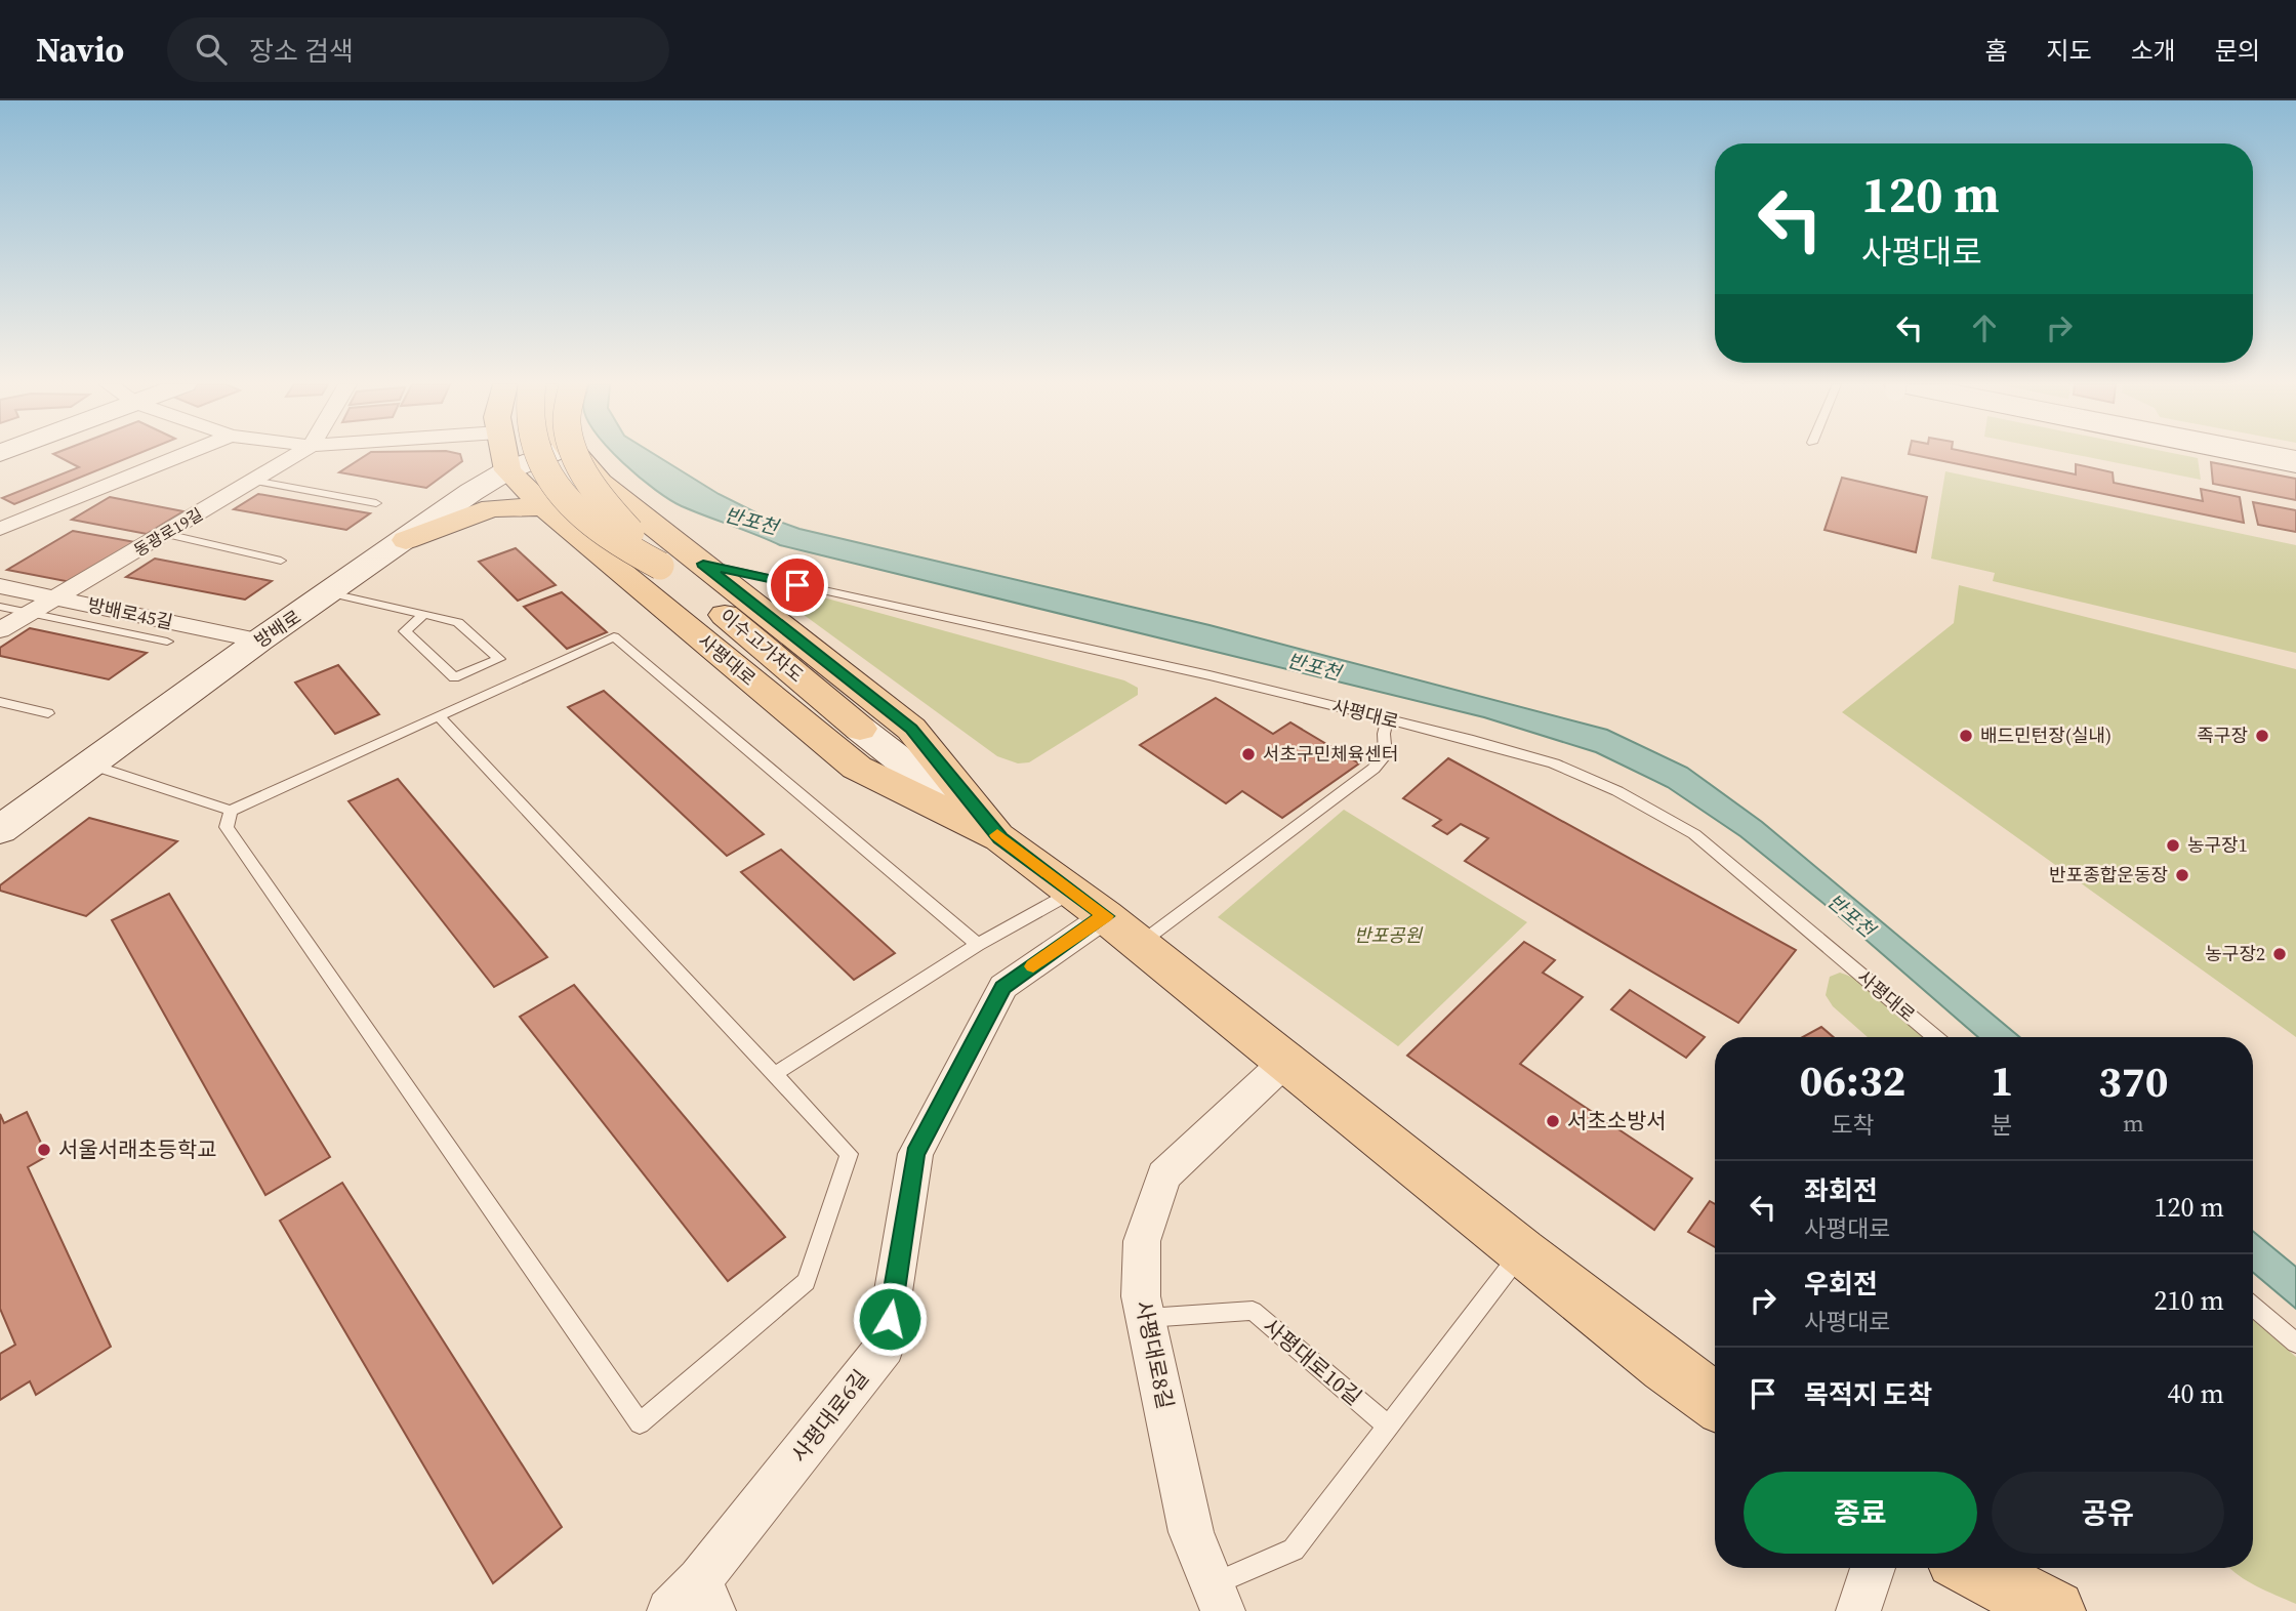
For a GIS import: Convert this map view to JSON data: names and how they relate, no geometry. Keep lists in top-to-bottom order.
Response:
{
  "streets": {
    "main road": ["방배로", "이수고가차도", "사평대로"],
    "street": [
      "동광로19길",
      "방배로45길",
      "사평대로8길",
      "사평대로6길"
    ],
    "lane": ["사평대로10길"]
  },
  "crossings": [
    ["동광로19길", "방배로45길"],
    ["방배로45길", "방배로"],
    ["방배로", "사평대로"],
    ["이수고가차도", "사평대로"],
    ["사평대로", "사평대로8길"],
    ["사평대로", "사평대로6길"],
    ["사평대로8길", "사평대로10길"]
  ],
  "water": ["반포천"],
  "parks": ["반포공원"],
  "places": [
    "배드민턴장(실내)",
    "족구장",
    "서초구민체육센터",
    "농구장1",
    "반포종합운동장",
    "농구장2",
    "서초소방서",
    "서울서래초등학교"
  ],
  "page": {
    "header": "Navio",
    "search": "장소 검색",
    "nav": [
      "홈",
      "지도",
      "소개",
      "문의"
    ],
    "turn": ["120 m", "사평대로"],
    "eta": [
      "06:32",
      "도착",
      "1",
      "분",
      "370",
      "m"
    ],
    "list": [
      {
        "name": "좌회전",
        "note": "사평대로",
        "value": "120 m"
      },
      {
        "name": "우회전",
        "note": "사평대로",
        "value": "210 m"
      },
      {
        "name": "목적지 도착",
        "value": "40 m"
      }
    ],
    "buttons": ["종료", "공유"]
  }
}
